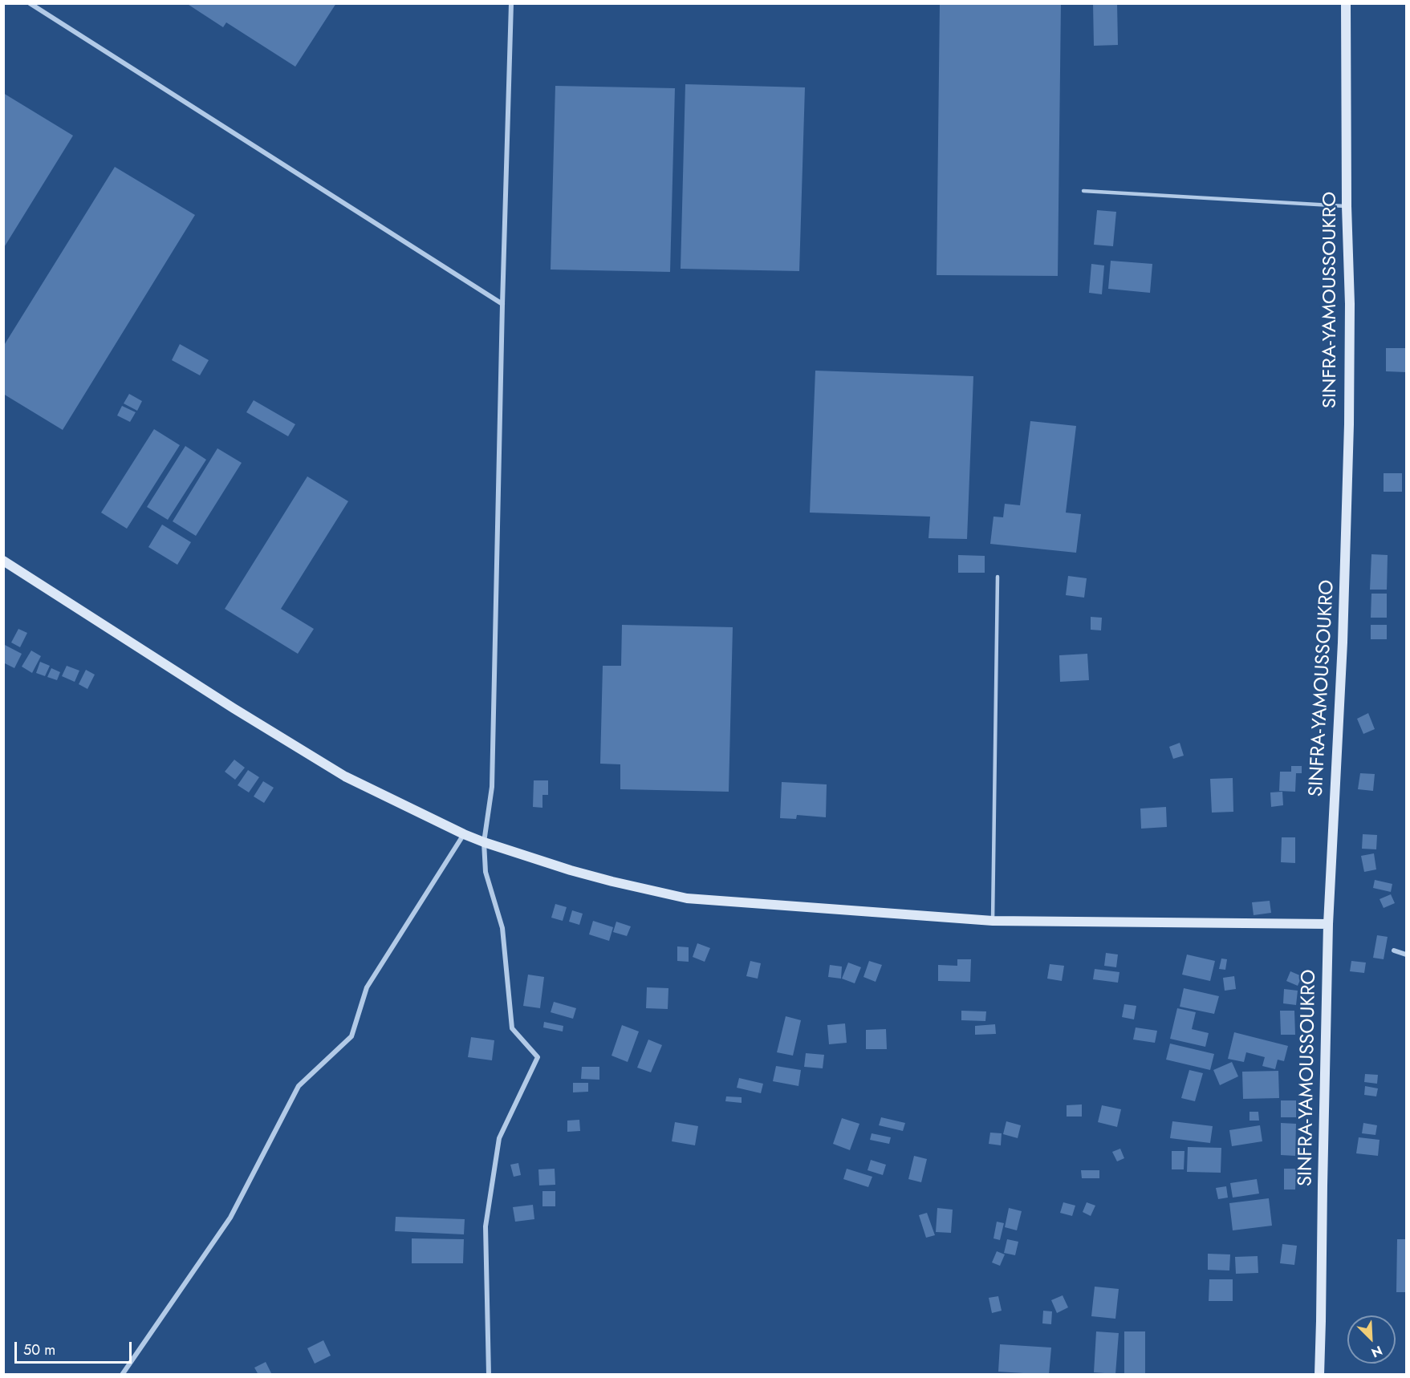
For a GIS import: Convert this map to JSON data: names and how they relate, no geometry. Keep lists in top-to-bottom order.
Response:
{
  "streets": {
    "street": ["SINFRA-YAMOUSSOUKRO"]
  },
  "scale_bar": "50 m",
  "north": "bottom right"
}
